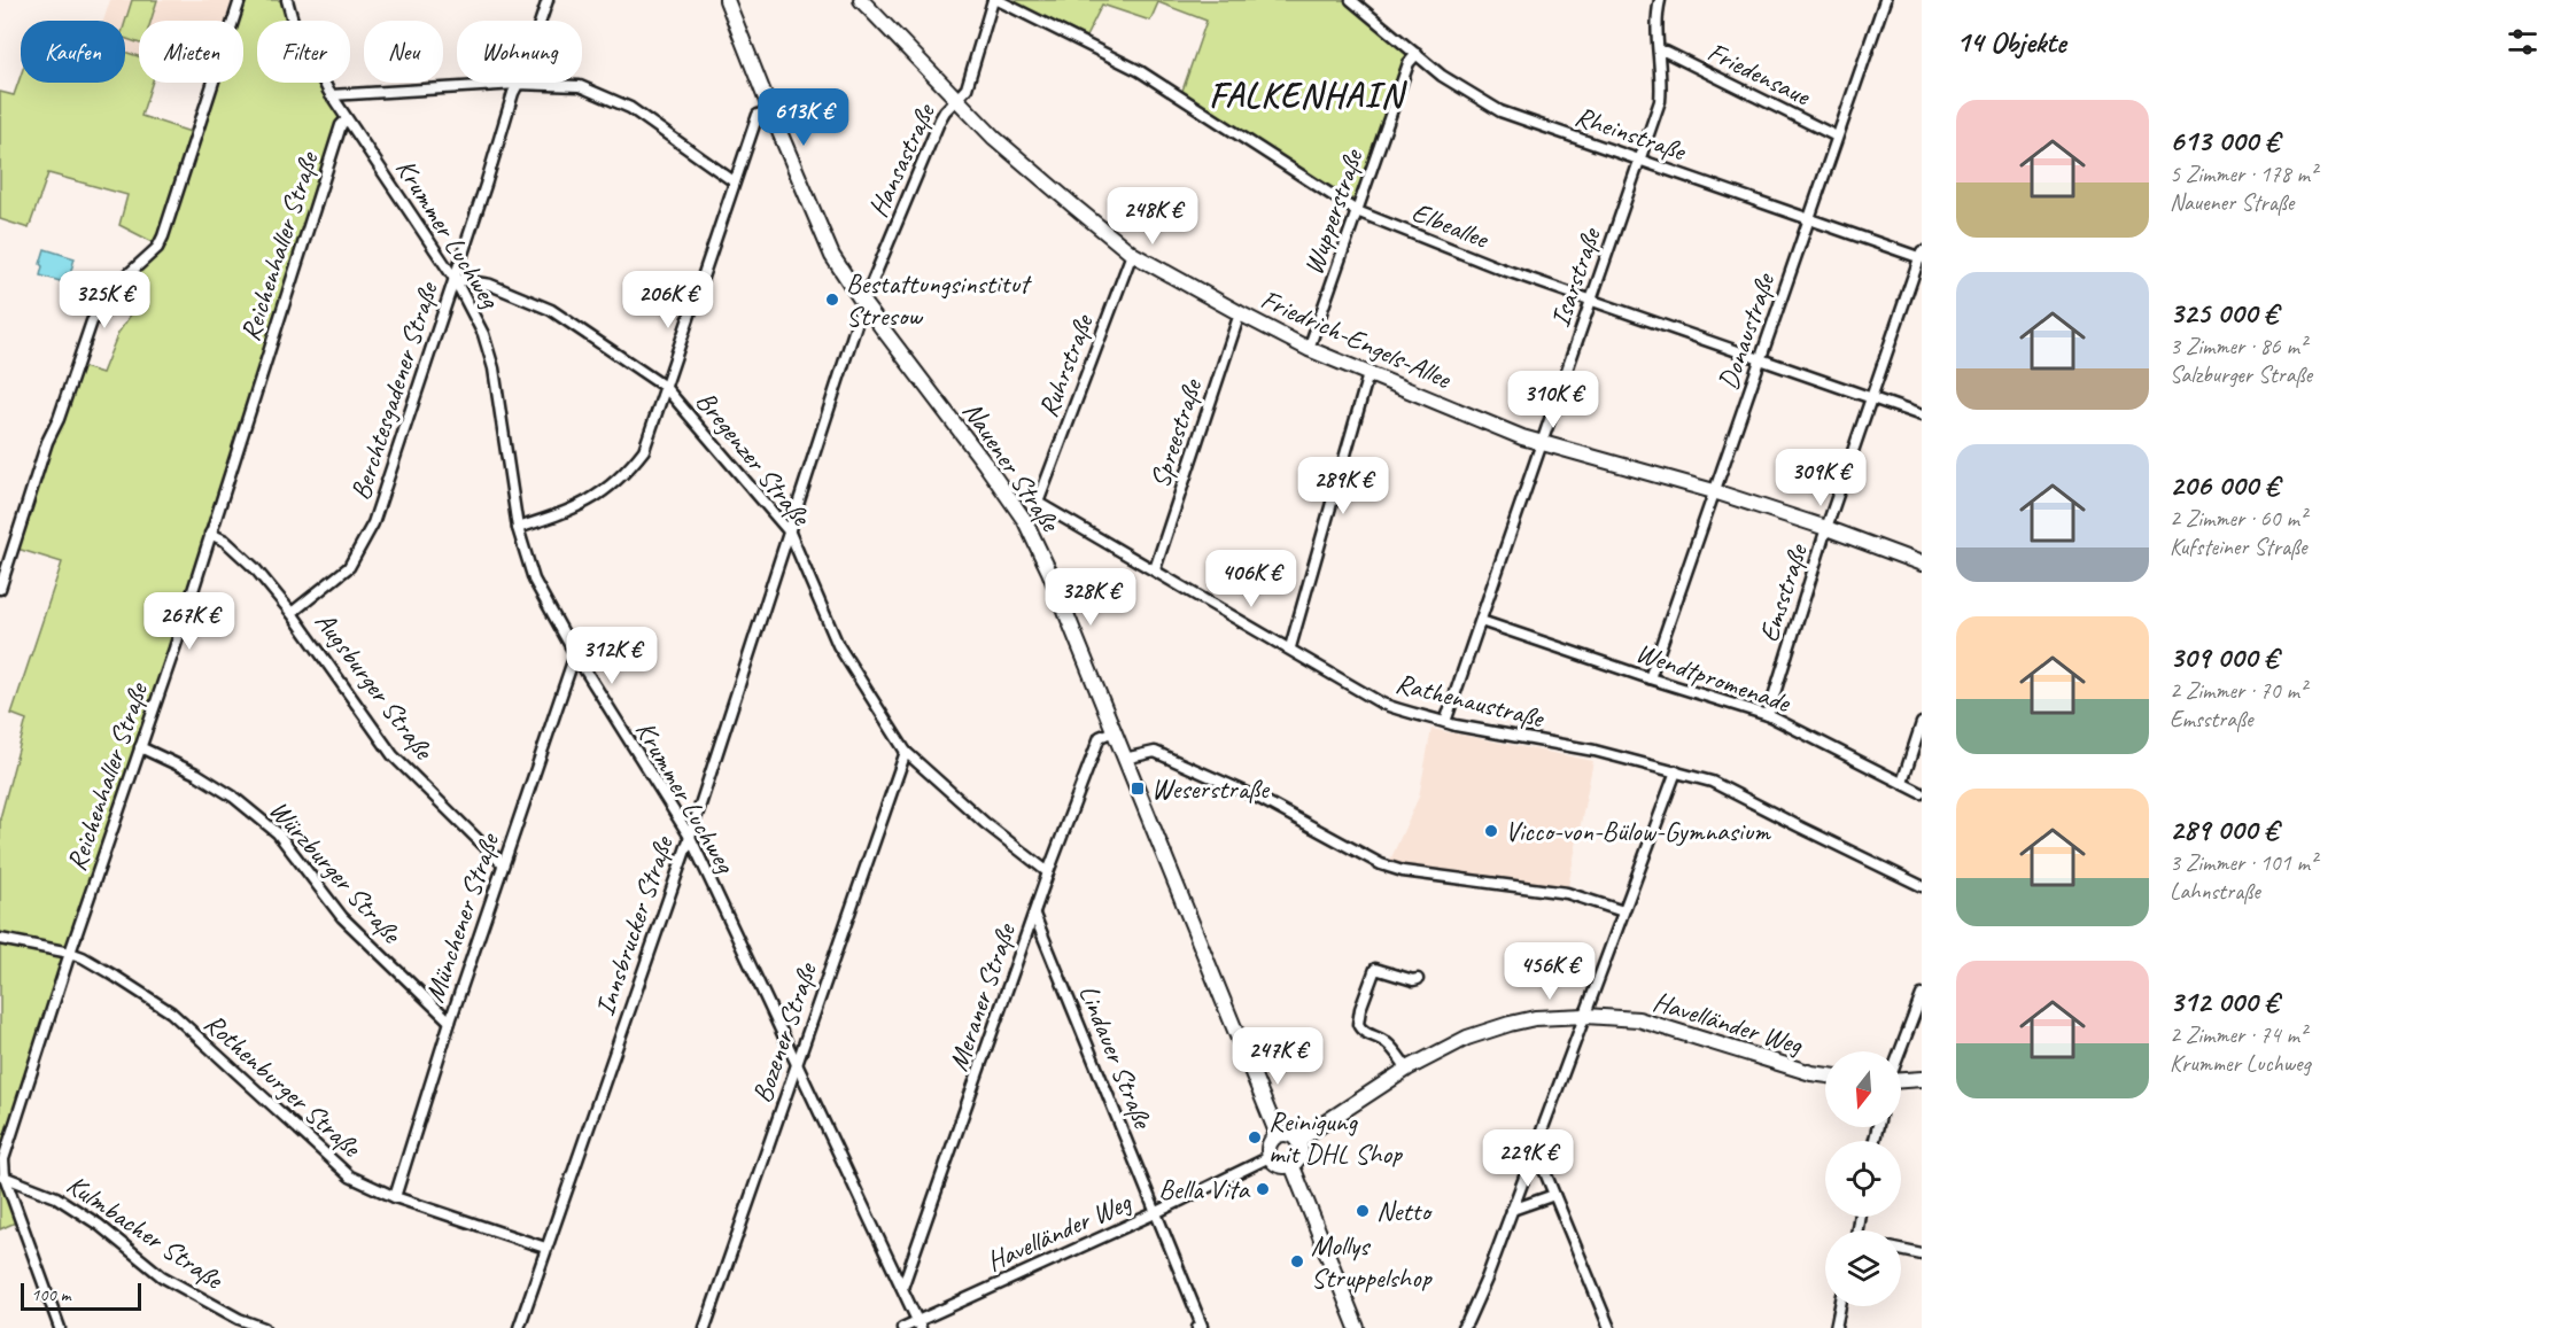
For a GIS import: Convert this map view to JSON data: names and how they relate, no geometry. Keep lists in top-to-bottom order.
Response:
{
  "streets": {
    "street": [
      "Friedensaue",
      "Rheinstraße",
      "Hansastraße",
      "Wupperstraße",
      "Elbeallee",
      "Krummer Luchweg",
      "Reichenhaller Straße",
      "Isarstraße",
      "Donaustraße",
      "Friedrich-Engels-Allee",
      "Ruhrstraße",
      "Berchtesgadener Straße",
      "Spreestraße",
      "Bregenzer Straße",
      "Nauener Straße",
      "Emsstraße",
      "Wendtpromenade",
      "Augsburger Straße",
      "Rathenaustraße",
      "Würzburger Straße",
      "Münchener Straße",
      "Innsbrucker Straße",
      "Meraner Straße",
      "Havelländer Weg",
      "Bozener Straße",
      "Lindauer Straße",
      "Rothenburger Straße",
      "Kulmbacher Straße"
    ]
  },
  "crossings": [
    ["Friedensaue", "Isarstraße"],
    ["Friedensaue", "Donaustraße"],
    ["Rheinstraße", "Wupperstraße"],
    ["Rheinstraße", "Isarstraße"],
    ["Rheinstraße", "Donaustraße"],
    ["Rheinstraße", "Emsstraße"],
    ["Hansastraße", "Elbeallee"],
    ["Hansastraße", "Friedrich-Engels-Allee"],
    ["Hansastraße", "Nauener Straße"],
    ["Hansastraße", "Innsbrucker Straße"],
    ["Wupperstraße", "Elbeallee"],
    ["Wupperstraße", "Friedrich-Engels-Allee"],
    ["Elbeallee", "Isarstraße"],
    ["Elbeallee", "Donaustraße"],
    ["Elbeallee", "Emsstraße"],
    ["Krummer Luchweg", "Reichenhaller Straße"],
    ["Krummer Luchweg", "Berchtesgadener Straße"],
    ["Krummer Luchweg", "Bregenzer Straße"],
    ["Krummer Luchweg", "Münchener Straße"],
    ["Krummer Luchweg", "Innsbrucker Straße"],
    ["Krummer Luchweg", "Meraner Straße"],
    ["Krummer Luchweg", "Havelländer Weg"],
    ["Krummer Luchweg", "Bozener Straße"],
    ["Reichenhaller Straße", "Augsburger Straße"],
    ["Reichenhaller Straße", "Würzburger Straße"],
    ["Reichenhaller Straße", "Rothenburger Straße"],
    ["Reichenhaller Straße", "Kulmbacher Straße"],
    ["Isarstraße", "Friedrich-Engels-Allee"],
    ["Isarstraße", "Wendtpromenade"],
    ["Isarstraße", "Rathenaustraße"],
    ["Donaustraße", "Friedrich-Engels-Allee"],
    ["Donaustraße", "Wendtpromenade"],
    ["Friedrich-Engels-Allee", "Ruhrstraße"],
    ["Friedrich-Engels-Allee", "Spreestraße"],
    ["Friedrich-Engels-Allee", "Emsstraße"],
    ["Ruhrstraße", "Rathenaustraße"],
    ["Berchtesgadener Straße", "Bregenzer Straße"],
    ["Berchtesgadener Straße", "Augsburger Straße"],
    ["Spreestraße", "Rathenaustraße"],
    ["Bregenzer Straße", "Innsbrucker Straße"],
    ["Bregenzer Straße", "Meraner Straße"],
    ["Bregenzer Straße", "Bozener Straße"],
    ["Nauener Straße", "Innsbrucker Straße"],
    ["Nauener Straße", "Meraner Straße"],
    ["Nauener Straße", "Havelländer Weg"],
    ["Emsstraße", "Wendtpromenade"],
    ["Augsburger Straße", "Münchener Straße"],
    ["Würzburger Straße", "Münchener Straße"],
    ["Münchener Straße", "Rothenburger Straße"],
    ["Innsbrucker Straße", "Rothenburger Straße"],
    ["Meraner Straße", "Lindauer Straße"],
    ["Havelländer Weg", "Lindauer Straße"]
  ],
  "districts": ["FALKENHAIN"],
  "places": {
    "other": [
      "Bestattungsinstitut Stresow",
      "Vicco-von-Bülow-Gymnasium",
      "Reinigung mit DHL Shop",
      "Bella Vita",
      "Netto",
      "Mollys Struppelshop"
    ],
    "transit": ["Weserstraße"]
  },
  "scale_bar": "100 m",
  "north": "bottom",
  "page": {
    "heading": "14 Objekte",
    "chip": [
      "Kaufen",
      "Mieten",
      "Filter",
      "Neu",
      "Wohnung"
    ],
    "list": [
      {
        "name": "613 000 €",
        "note": "5 Zimmer · 178 m² · Nauener Straße"
      },
      {
        "name": "325 000 €",
        "note": "3 Zimmer · 86 m² · Salzburger Straße"
      },
      {
        "name": "206 000 €",
        "note": "2 Zimmer · 60 m² · Kufsteiner Straße"
      },
      {
        "name": "309 000 €",
        "note": "2 Zimmer · 70 m² · Emsstraße"
      },
      {
        "name": "289 000 €",
        "note": "3 Zimmer · 101 m² · Lahnstraße"
      },
      {
        "name": "312 000 €",
        "note": "2 Zimmer · 74 m² · Krummer Luchweg"
      }
    ],
    "price": [
      "613K €",
      "248K €",
      "325K €",
      "206K €",
      "310K €",
      "309K €",
      "289K €",
      "406K €",
      "328K €",
      "267K €",
      "312K €",
      "456K €",
      "247K €",
      "229K €"
    ],
    "scale": "100 m"
  }
}
